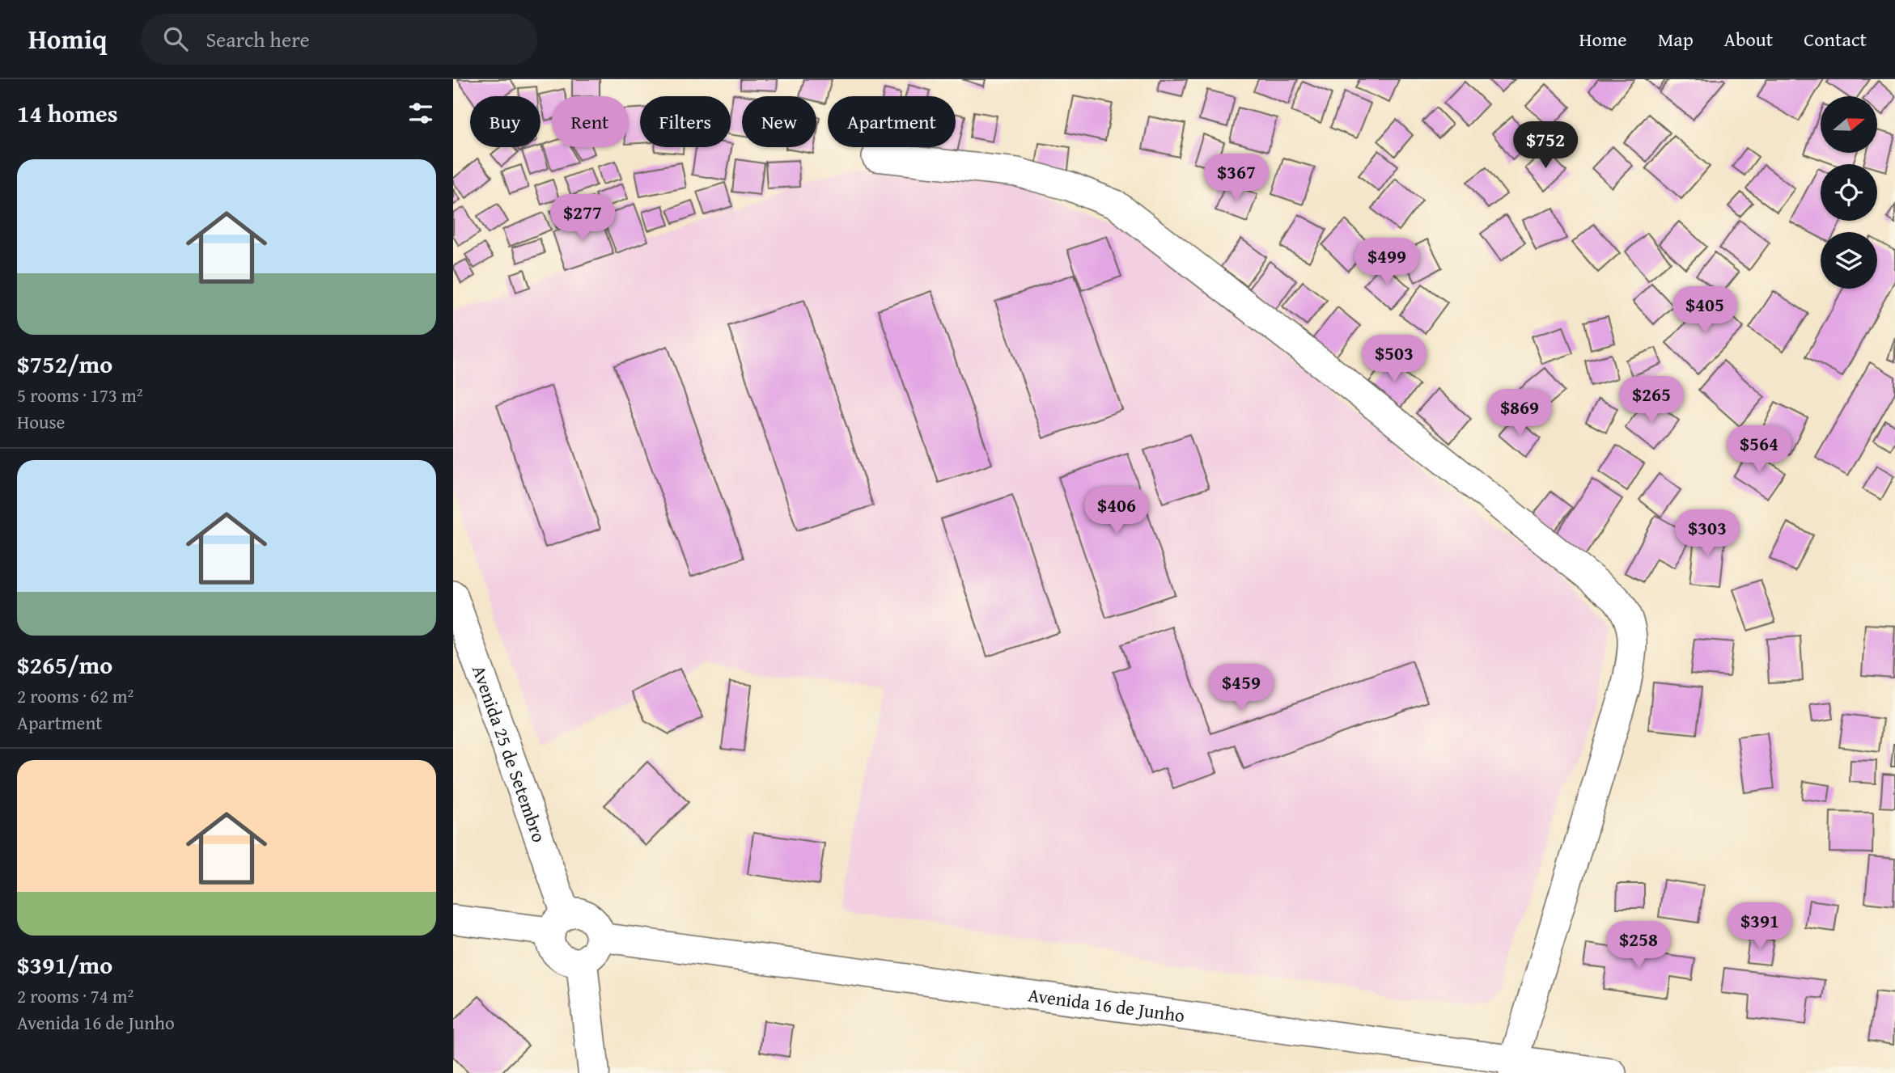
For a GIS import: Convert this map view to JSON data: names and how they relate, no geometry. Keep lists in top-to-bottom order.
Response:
{
  "streets": {
    "street": ["Avenida 25 de Setembro", "Avenida 16 de Junho"]
  },
  "crossings": [
    ["Avenida 25 de Setembro", "Avenida 16 de Junho"]
  ],
  "north": "right",
  "page": {
    "header": "Homiq",
    "search": "Search here",
    "nav": [
      "Home",
      "Map",
      "About",
      "Contact"
    ],
    "heading": "14 homes",
    "chip": [
      "Buy",
      "Rent",
      "Filters",
      "New",
      "Apartment"
    ],
    "price": [
      "$752",
      "$367",
      "$277",
      "$499",
      "$405",
      "$503",
      "$265",
      "$869",
      "$564",
      "$406",
      "$303",
      "$459",
      "$391",
      "$258"
    ],
    "list": [
      {
        "name": "$752/mo",
        "note": "5 rooms · 173 m² · House"
      },
      {
        "name": "$265/mo",
        "note": "2 rooms · 62 m² · Apartment"
      },
      {
        "name": "$391/mo",
        "note": "2 rooms · 74 m² · Avenida 16 de Junho"
      }
    ]
  }
}
